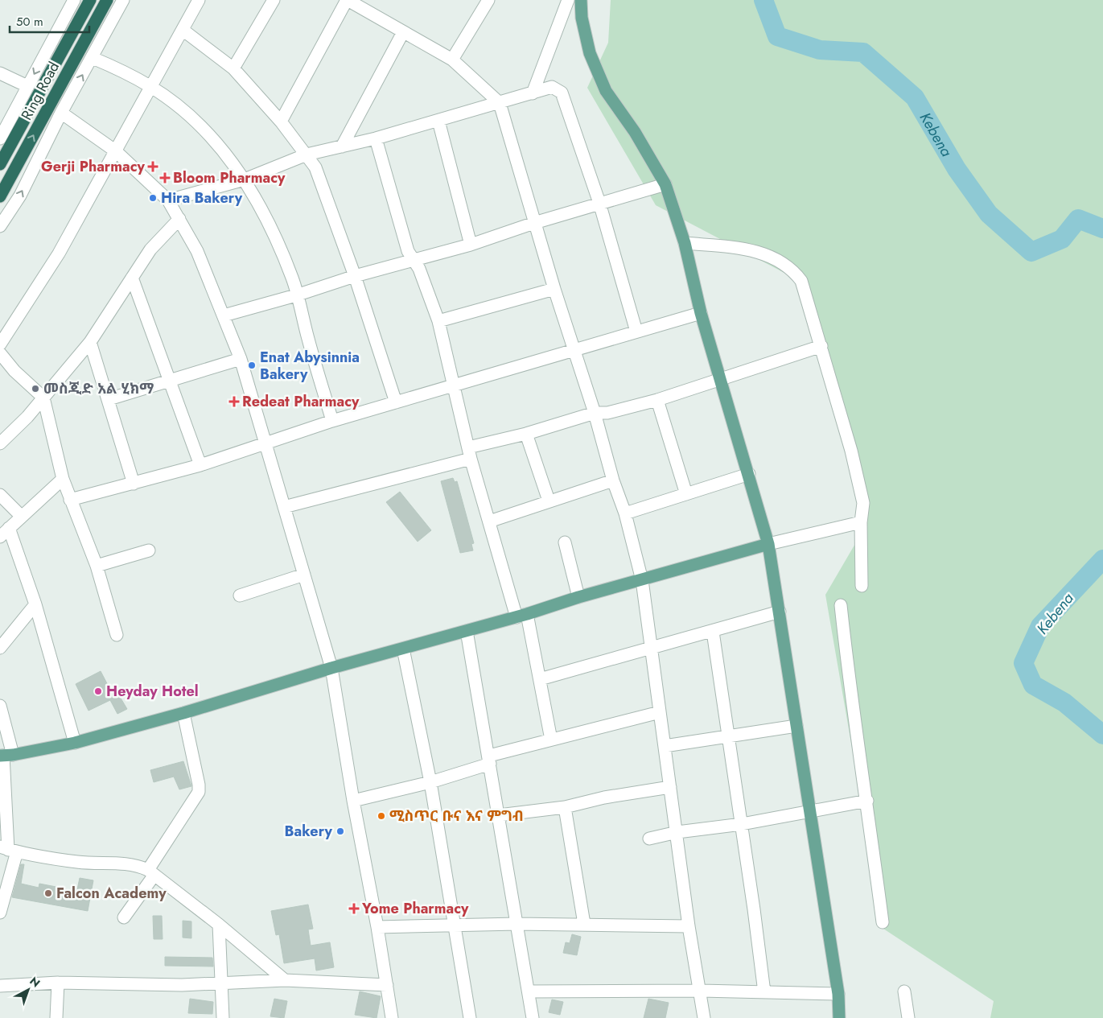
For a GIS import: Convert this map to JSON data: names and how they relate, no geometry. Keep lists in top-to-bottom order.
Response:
{
  "streets": {
    "highway": ["Ring Road"]
  },
  "water": ["Kebena"],
  "places": {
    "health": [
      "Gerji Pharmacy",
      "Bloom Pharmacy",
      "Redeat Pharmacy",
      "Yome Pharmacy"
    ],
    "other": [
      "Hira Bakery",
      "Enat Abysinnia Bakery",
      "መስጂድ አል ሂክማ",
      "Heyday Hotel",
      "ሚስጥር ቡና እና ምግብ",
      "Bakery",
      "Falcon Academy"
    ]
  },
  "scale_bar": "50 m",
  "north": "top right"
}
